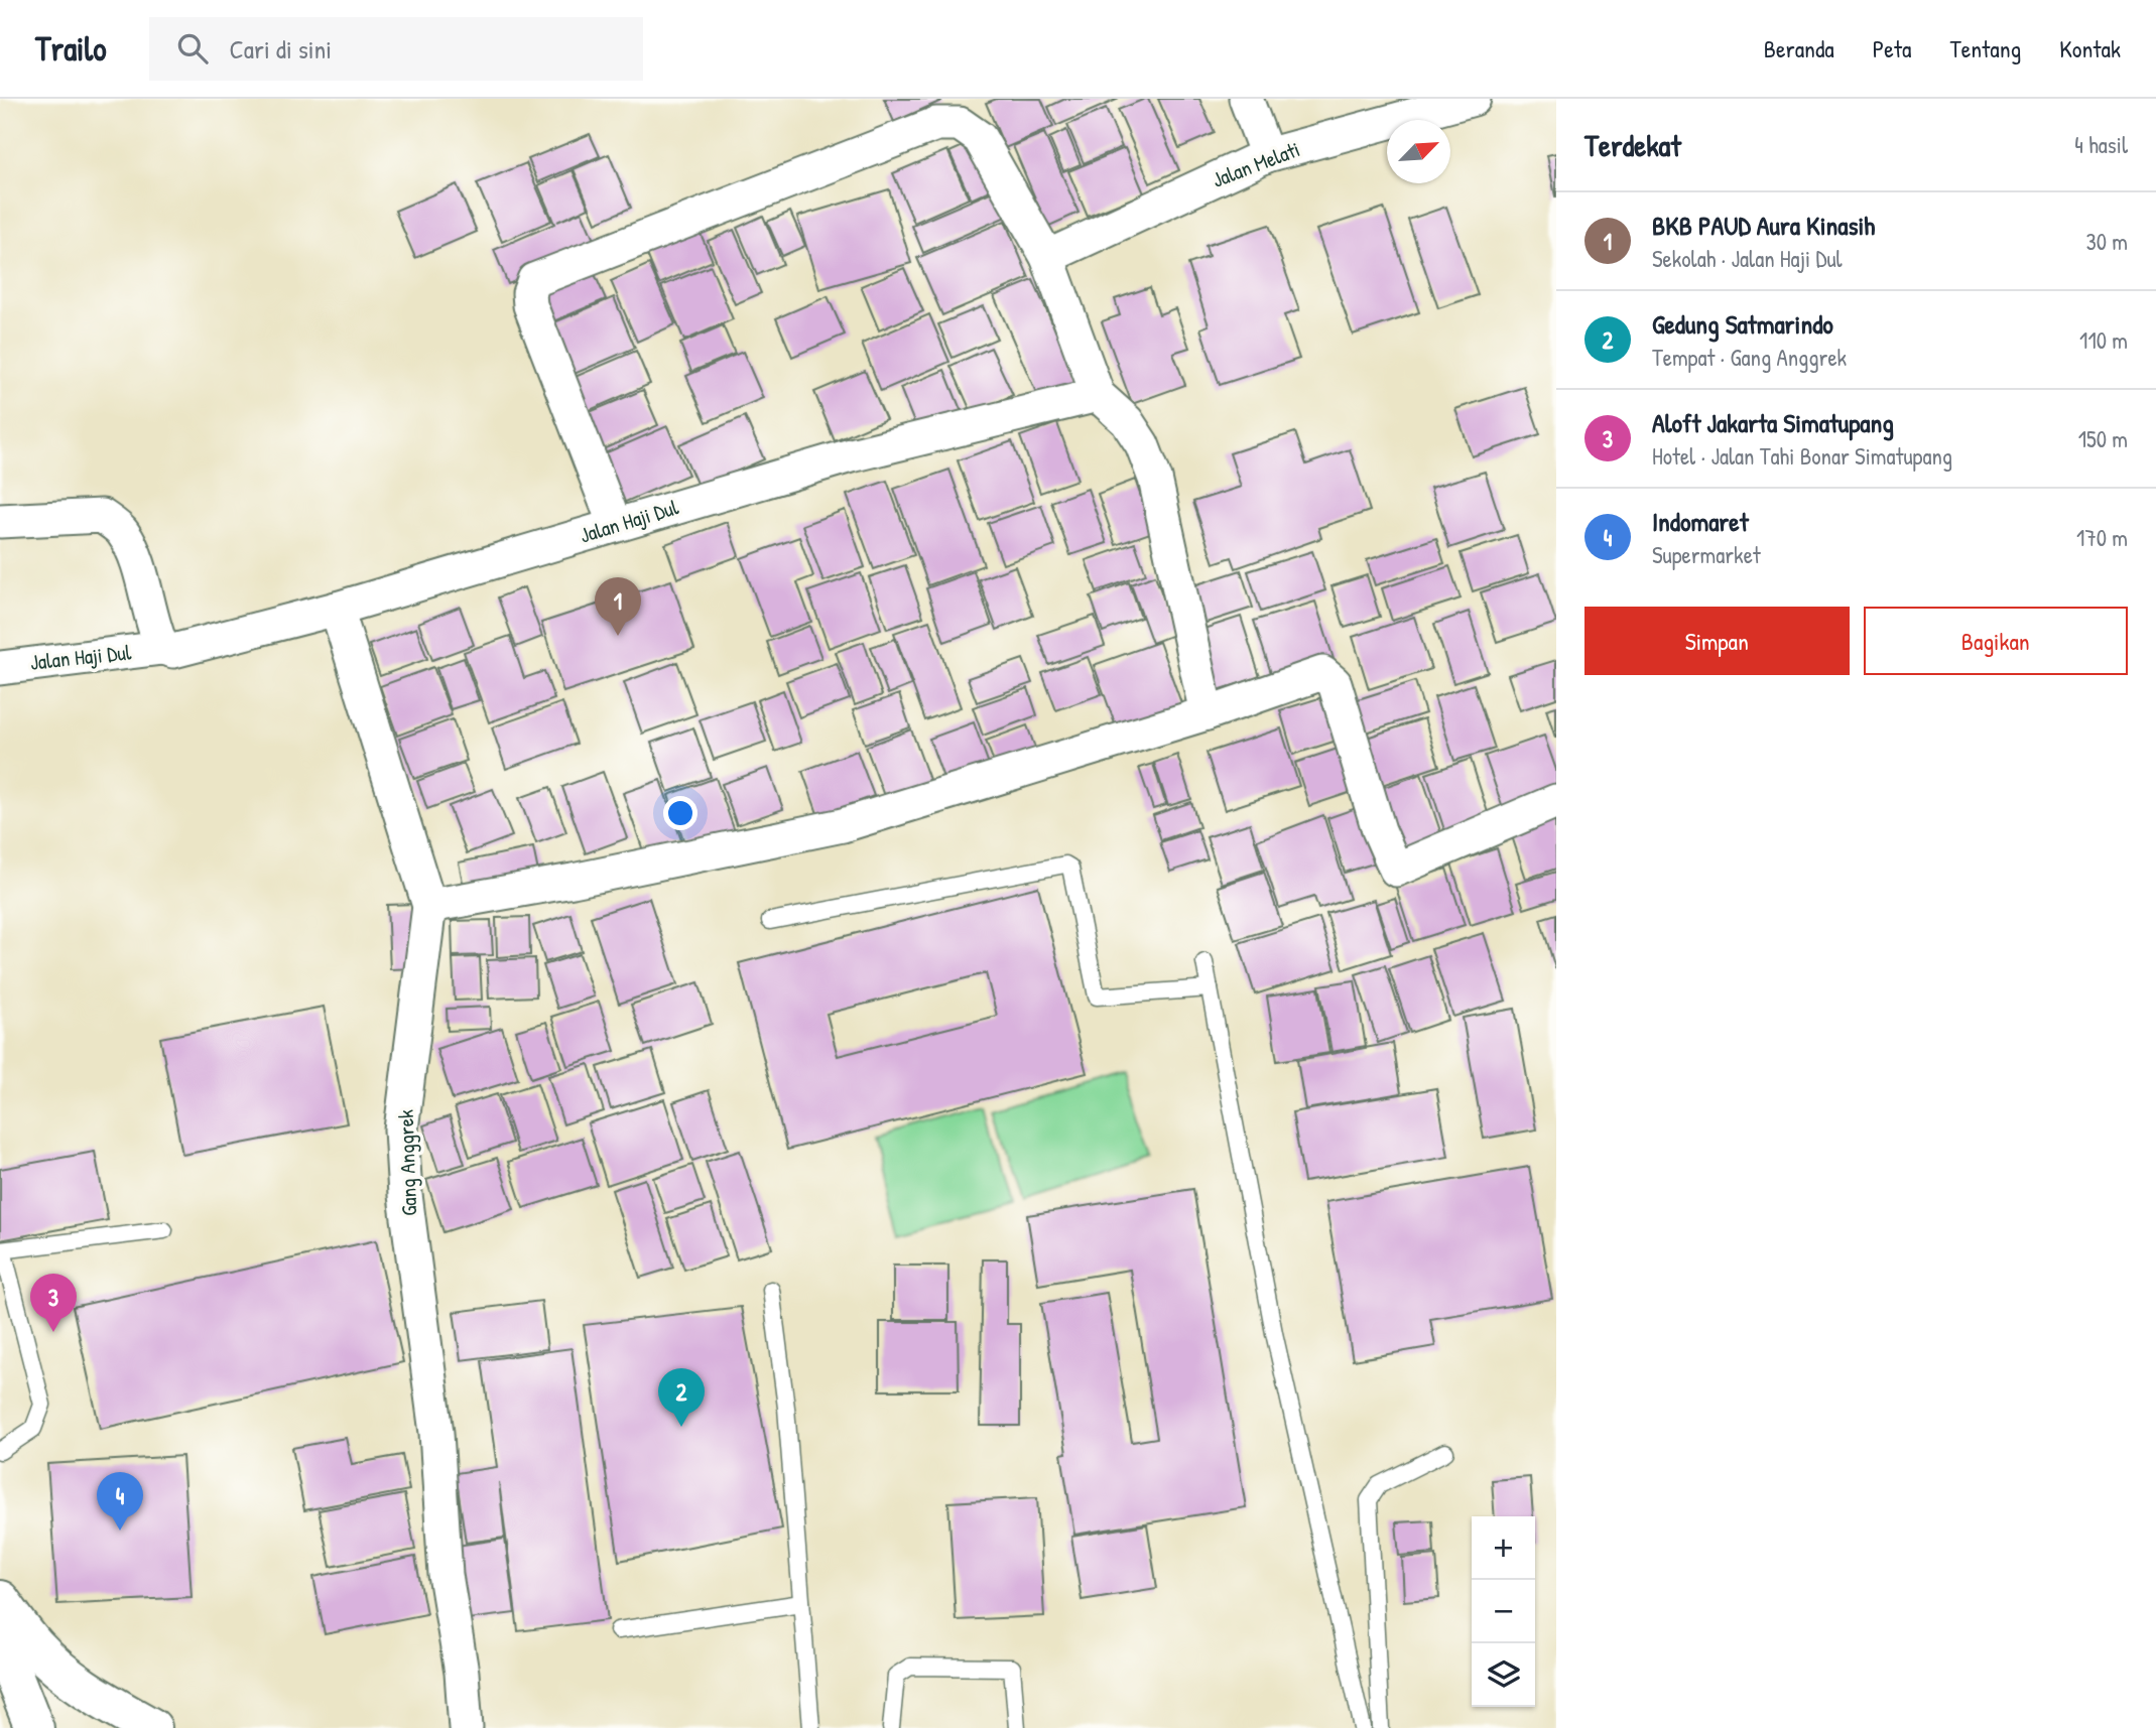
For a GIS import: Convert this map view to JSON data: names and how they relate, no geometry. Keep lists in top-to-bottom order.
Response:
{
  "streets": {
    "street": ["Jalan Melati", "Jalan Haji Dul", "Gang Anggrek"]
  },
  "crossings": [
    ["Jalan Haji Dul", "Gang Anggrek"]
  ],
  "north": "top right",
  "page": {
    "header": "Trailo",
    "search": "Cari di sini",
    "nav": [
      "Beranda",
      "Peta",
      "Tentang",
      "Kontak"
    ],
    "heading": ["Terdekat", "4 hasil"],
    "list": [
      {
        "mark": "1",
        "name": "BKB PAUD Aura Kinasih",
        "note": "Sekolah · Jalan Haji Dul",
        "value": "30 m"
      },
      {
        "mark": "2",
        "name": "Gedung Satmarindo",
        "note": "Tempat · Gang Anggrek",
        "value": "110 m"
      },
      {
        "mark": "3",
        "name": "Aloft Jakarta Simatupang",
        "note": "Hotel · Jalan Tahi Bonar Simatupang",
        "value": "150 m"
      },
      {
        "mark": "4",
        "name": "Indomaret",
        "note": "Supermarket",
        "value": "170 m"
      }
    ],
    "pins": [
      "1",
      "3",
      "2",
      "4"
    ],
    "buttons": ["Simpan", "Bagikan"],
    "map_buttons": ["+", "−"]
  }
}
